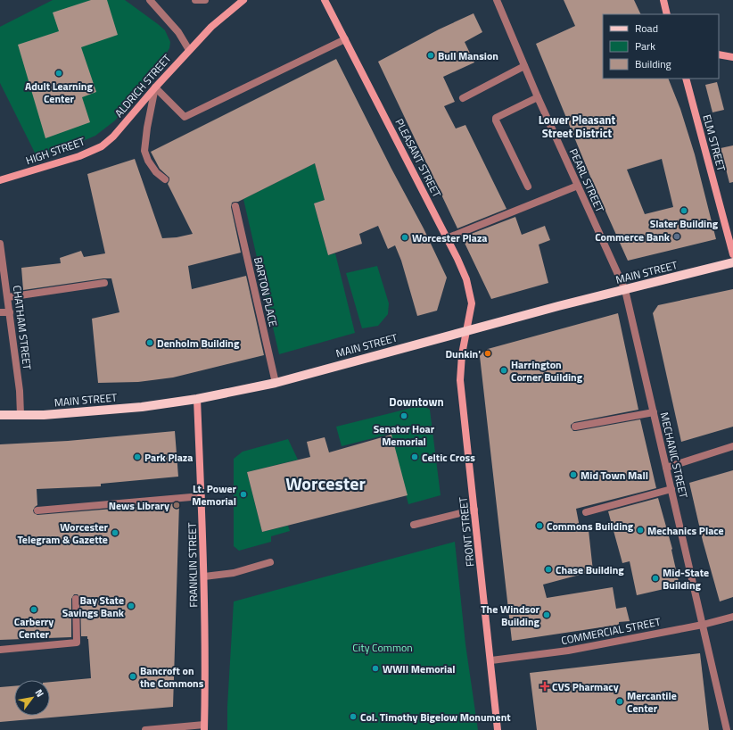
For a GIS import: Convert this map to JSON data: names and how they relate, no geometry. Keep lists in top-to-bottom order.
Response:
{
  "streets": {
    "main road": [
      "ALDRICH STREET",
      "ELM STREET",
      "HIGH STREET",
      "PLEASANT STREET",
      "MAIN STREET",
      "FRONT STREET",
      "FRANKLIN STREET"
    ],
    "street": [
      "PEARL STREET",
      "BARTON PLACE",
      "CHATHAM STREET",
      "MECHANIC STREET",
      "COMMERCIAL STREET"
    ]
  },
  "crossings": [
    ["ALDRICH STREET", "HIGH STREET"],
    ["PLEASANT STREET", "MAIN STREET"],
    ["PLEASANT STREET", "FRONT STREET"],
    ["PEARL STREET", "MAIN STREET"],
    ["PEARL STREET", "MECHANIC STREET"],
    ["MAIN STREET", "BARTON PLACE"],
    ["MAIN STREET", "CHATHAM STREET"],
    ["MAIN STREET", "MECHANIC STREET"],
    ["MAIN STREET", "FRONT STREET"],
    ["MAIN STREET", "FRANKLIN STREET"],
    ["MECHANIC STREET", "COMMERCIAL STREET"],
    ["FRONT STREET", "COMMERCIAL STREET"]
  ],
  "districts": ["Lower Pleasant Street District", "Downtown", "Worcester"],
  "parks": ["City Common"],
  "places": {
    "other": [
      "Bull Mansion",
      "Adult Learning Center",
      "Slater Building",
      "Commerce Bank",
      "Worcester Plaza",
      "Denholm Building",
      "Dunkin'",
      "Harrington Corner Building",
      "Senator Hoar Memorial",
      "Park Plaza",
      "Celtic Cross",
      "Mid Town Mall",
      "Lt. Power Memorial",
      "News Library",
      "Commons Building",
      "Mechanics Place",
      "Worcester Telegram & Gazette",
      "Chase Building",
      "Mid-State Building",
      "Bay State Savings Bank",
      "Carberry Center",
      "The Windsor Building",
      "WWII Memorial",
      "Bancroft on the Commons",
      "Mercantile Center",
      "Col. Timothy Bigelow Monument"
    ],
    "health": ["CVS Pharmacy"]
  },
  "legend": ["Road", "Park", "Building"],
  "north": "top right"
}
